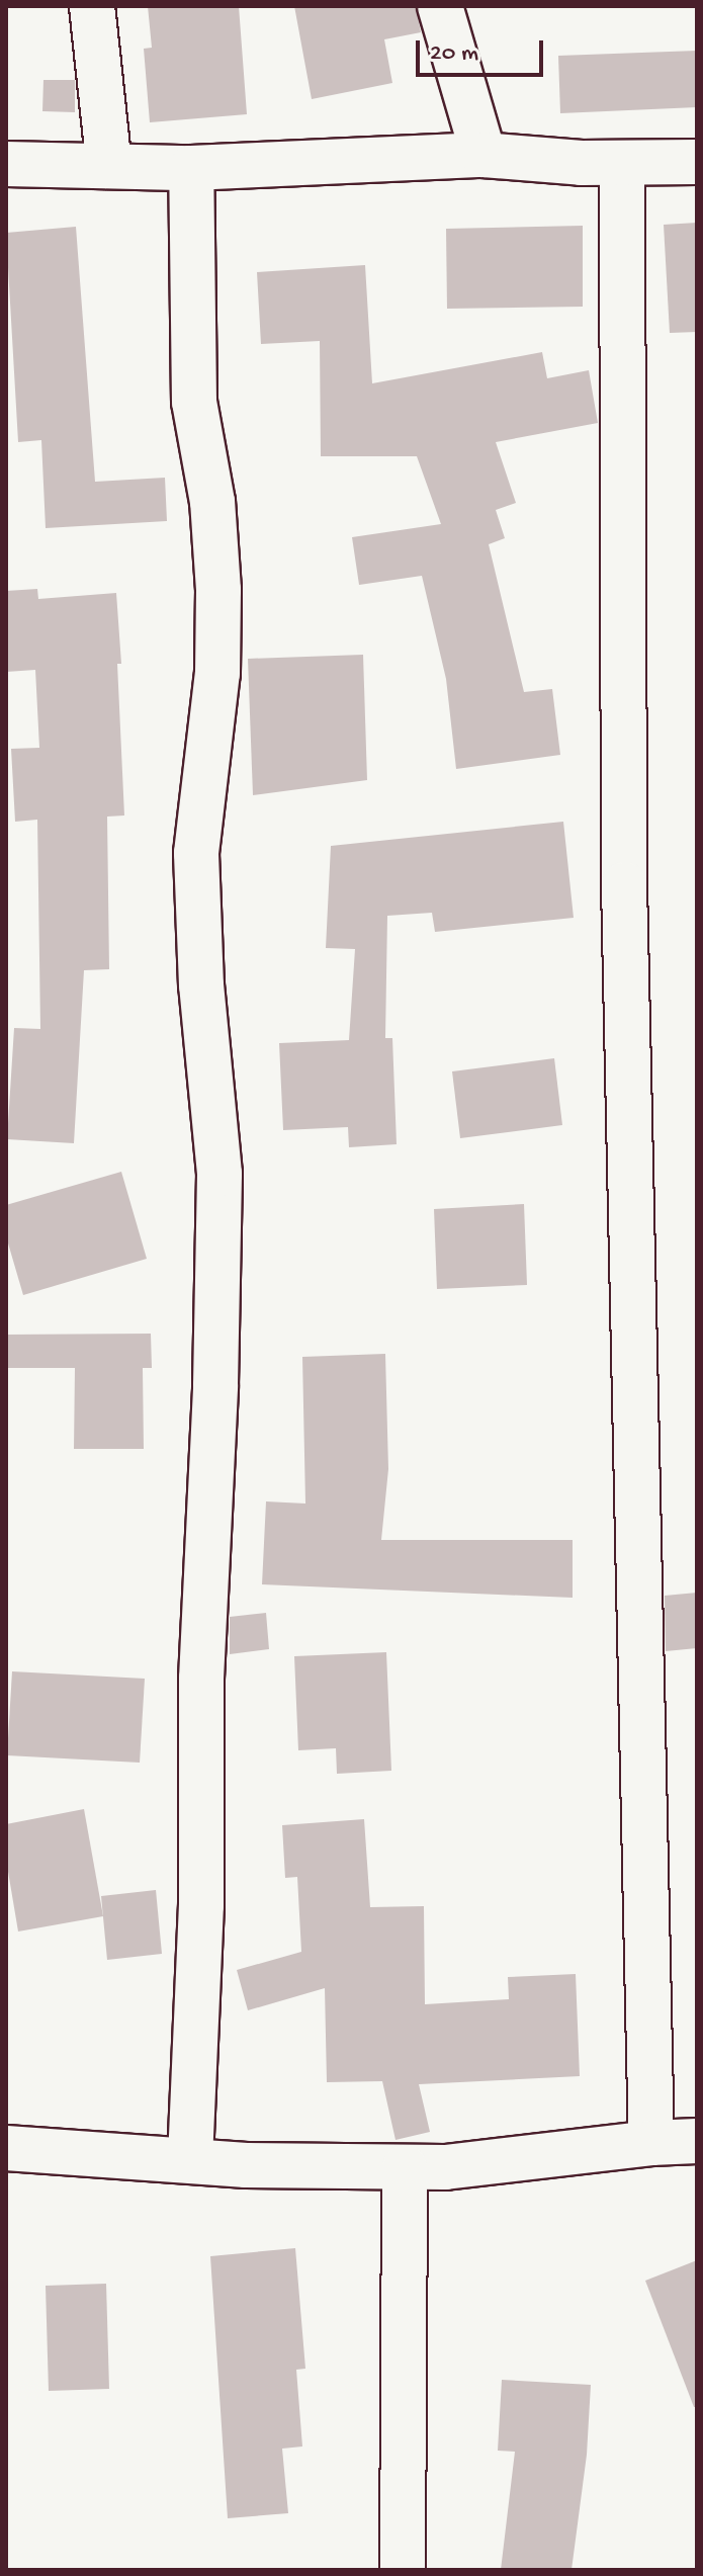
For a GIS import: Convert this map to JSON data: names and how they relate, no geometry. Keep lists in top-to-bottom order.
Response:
{
  "scale_bar": "20 m"
}
